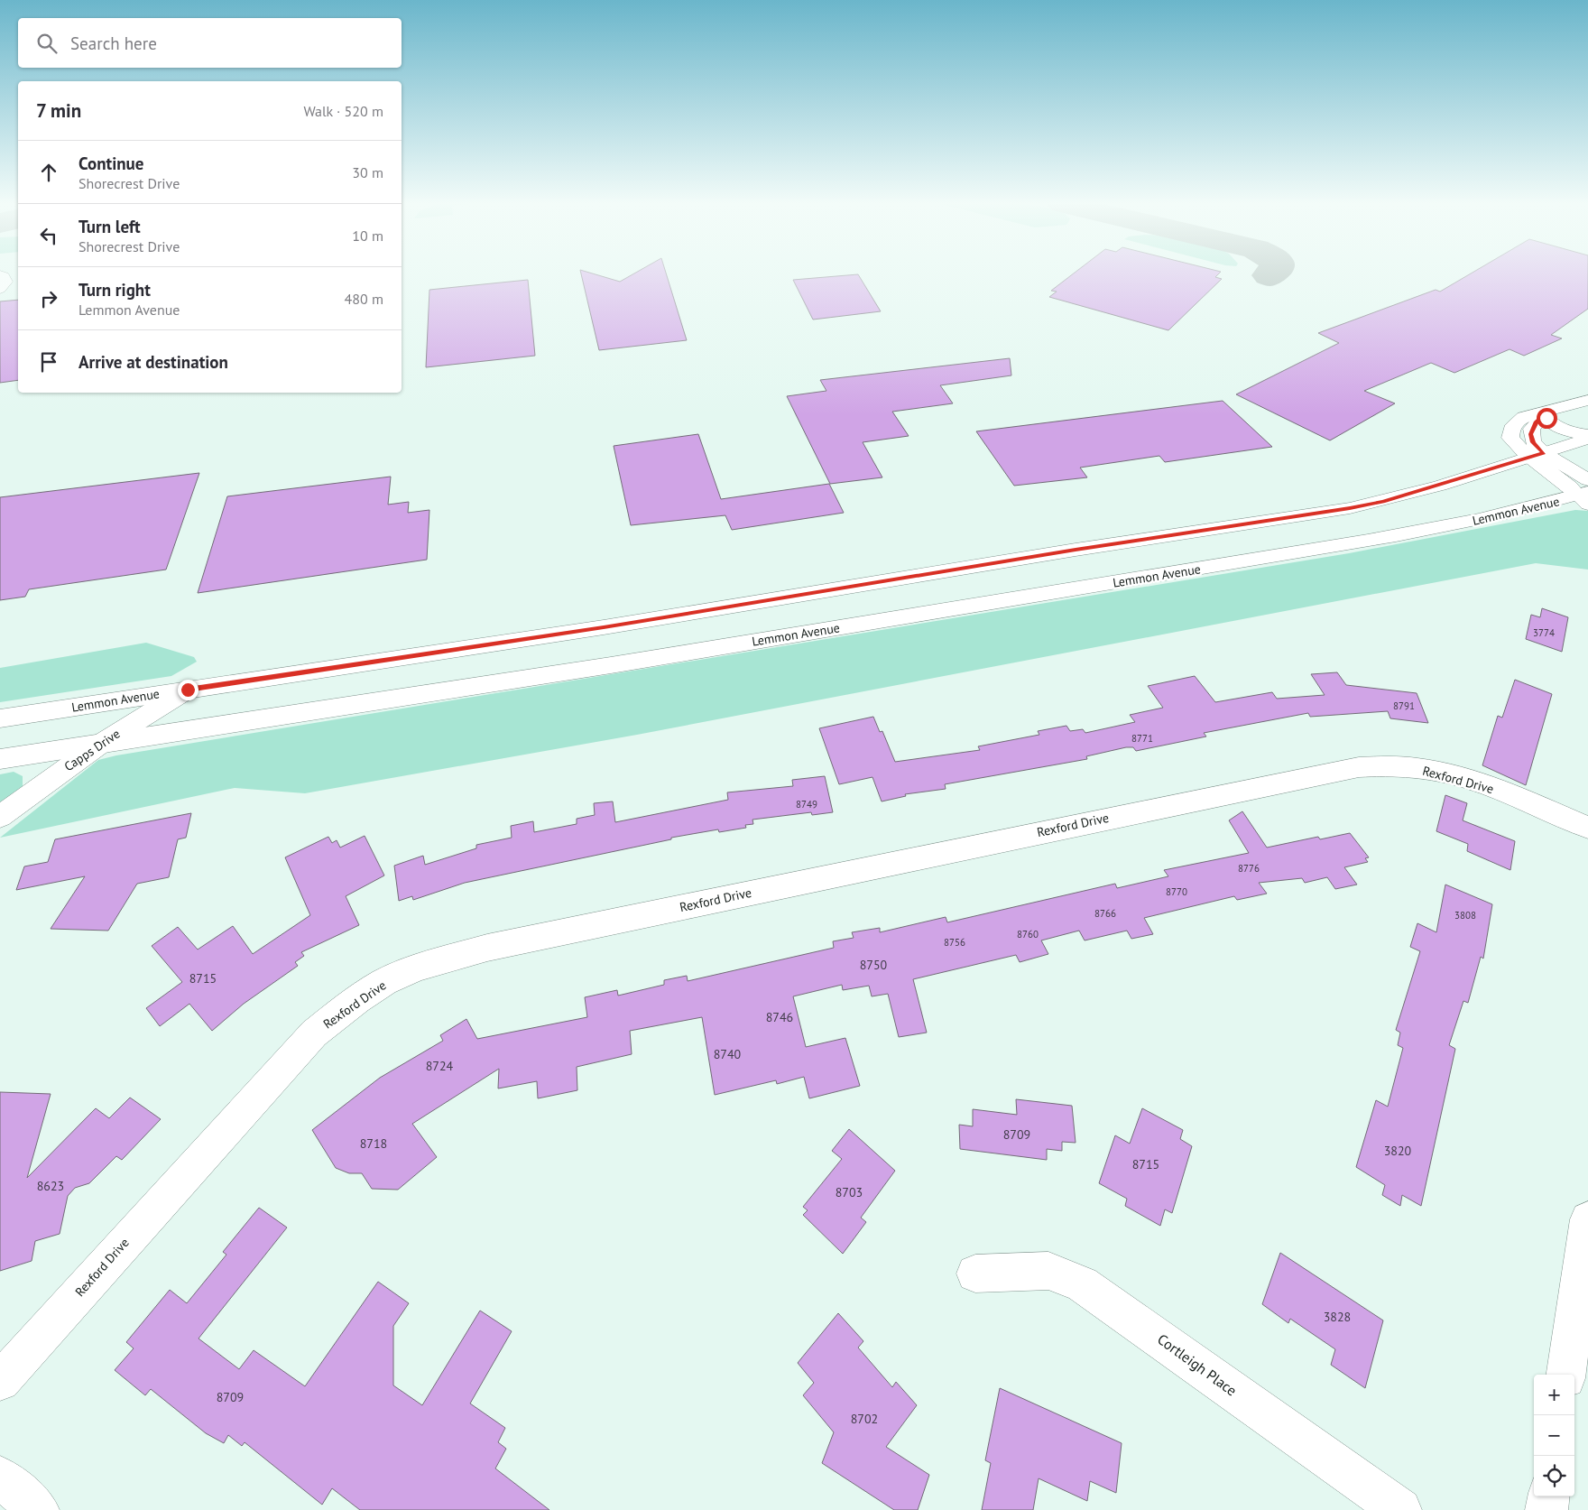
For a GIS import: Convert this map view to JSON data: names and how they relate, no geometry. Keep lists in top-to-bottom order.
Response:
{
  "streets": {
    "main road": [
      "Lemmon Avenue",
      "Capps Drive",
      "Rexford Drive",
      "Cortleigh Place"
    ]
  },
  "crossings": [
    ["Lemmon Avenue", "Capps Drive"]
  ],
  "house_numbers": [
    "3774",
    "8791",
    "8771",
    "8749",
    "8776",
    "8770",
    "8766",
    "3808",
    "8760",
    "8756",
    "8750",
    "8715",
    "8746",
    "8740",
    "8724",
    "8709",
    "8718",
    "3820",
    "8715",
    "8623",
    "8703",
    "3828",
    "8709",
    "8702"
  ],
  "page": {
    "search": "Search here",
    "heading": ["7 min", "Walk · 520 m"],
    "list": [
      ["Continue", "Shorecrest Drive", "30 m"],
      ["Turn left", "Shorecrest Drive", "10 m"],
      ["Turn right", "Lemmon Avenue", "480 m"],
      "Arrive at destination"
    ],
    "map_buttons": ["+", "−"]
  }
}
